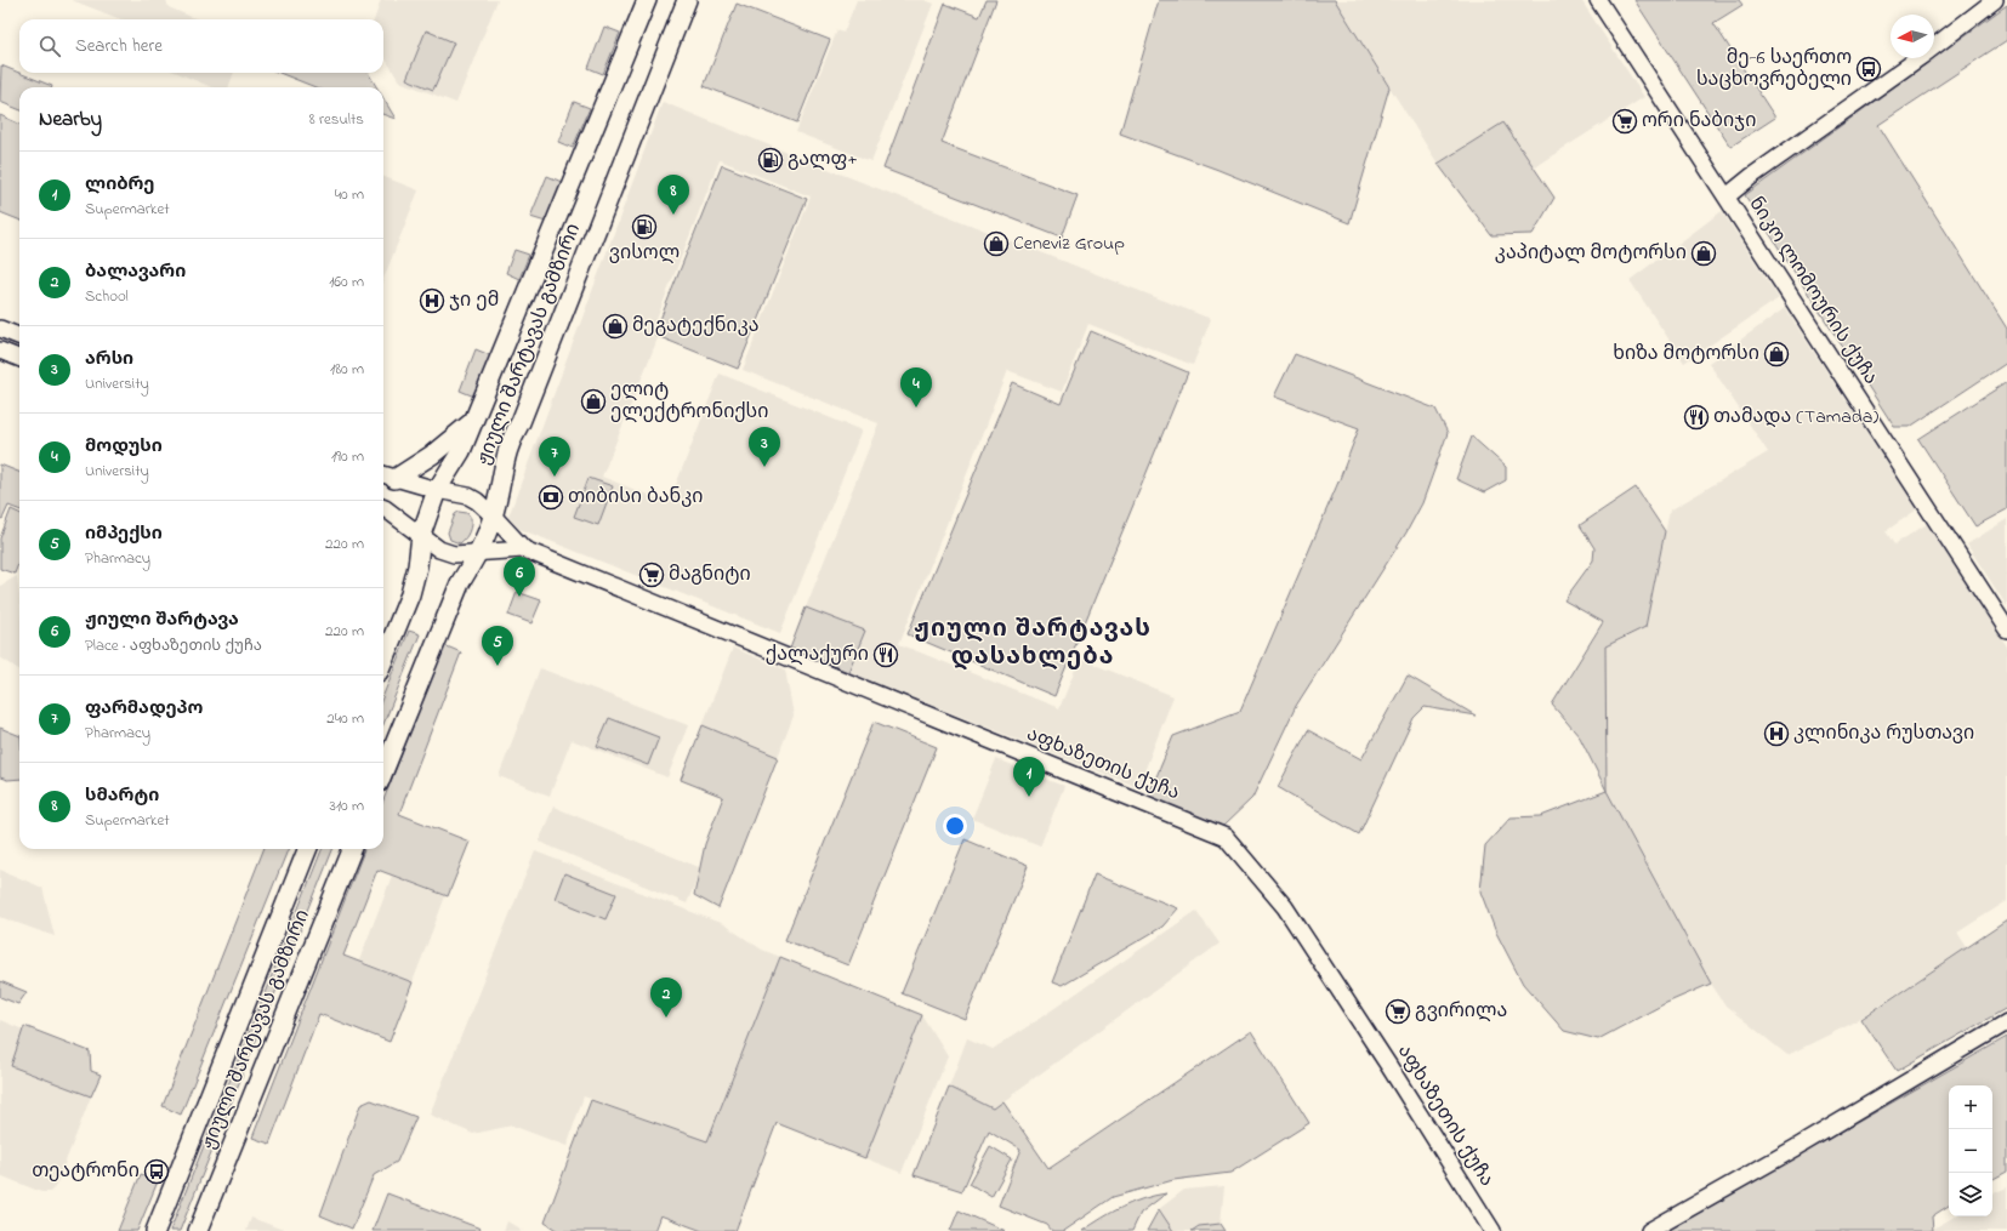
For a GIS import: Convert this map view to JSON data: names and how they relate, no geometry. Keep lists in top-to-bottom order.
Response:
{
  "streets": {
    "main road": ["ჟიული შარტავას გამზირი"],
    "street": ["ნიკო ლომოურის ქუჩა", "აფხაზეთის ქუჩა"]
  },
  "crossings": [
    ["ჟიული შარტავას გამზირი", "აფხაზეთის ქუჩა"]
  ],
  "districts": ["ჟიული შარტავას დასახლება"],
  "places": {
    "bus stop": ["მე-6 საერთო საცხოვრებელი", "თეატრონი"],
    "supermarket": ["ორი ნაბიჯი", "მაგნიტი", "გვირილა"],
    "fuel station": ["გალფ+", "ვისოლ"],
    "shop": [
      "Ceneviz Group",
      "კაპიტალ მოტორსი",
      "მეგატექნიკა",
      "ხიზა მოტორსი",
      "ელიტ ელექტრონიქსი"
    ],
    "hospital": ["ჯი ემ", "კლინიკა რუსთავი"],
    "restaurant": ["თამადა (Tamada)", "ქალაქური"],
    "bank": ["თიბისი ბანკი"]
  },
  "north": "left",
  "page": {
    "search": "Search here",
    "heading": ["Nearby", "8 results"],
    "list": [
      {
        "mark": "1",
        "name": "ლიბრე",
        "note": "Supermarket",
        "value": "40 m"
      },
      {
        "mark": "2",
        "name": "ბალავარი",
        "note": "School",
        "value": "160 m"
      },
      {
        "mark": "3",
        "name": "არსი",
        "note": "University",
        "value": "180 m"
      },
      {
        "mark": "4",
        "name": "მოდუსი",
        "note": "University",
        "value": "190 m"
      },
      {
        "mark": "5",
        "name": "იმპექსი",
        "note": "Pharmacy",
        "value": "220 m"
      },
      {
        "mark": "6",
        "name": "ჟიული შარტავა",
        "note": "Place · აფხაზეთის ქუჩა",
        "value": "220 m"
      },
      {
        "mark": "7",
        "name": "ფარმადეპო",
        "note": "Pharmacy",
        "value": "240 m"
      },
      {
        "mark": "8",
        "name": "სმარტი",
        "note": "Supermarket",
        "value": "310 m"
      }
    ],
    "pins": [
      "8",
      "4",
      "3",
      "7",
      "6",
      "5",
      "1",
      "2"
    ],
    "map_buttons": ["+", "−"]
  }
}
